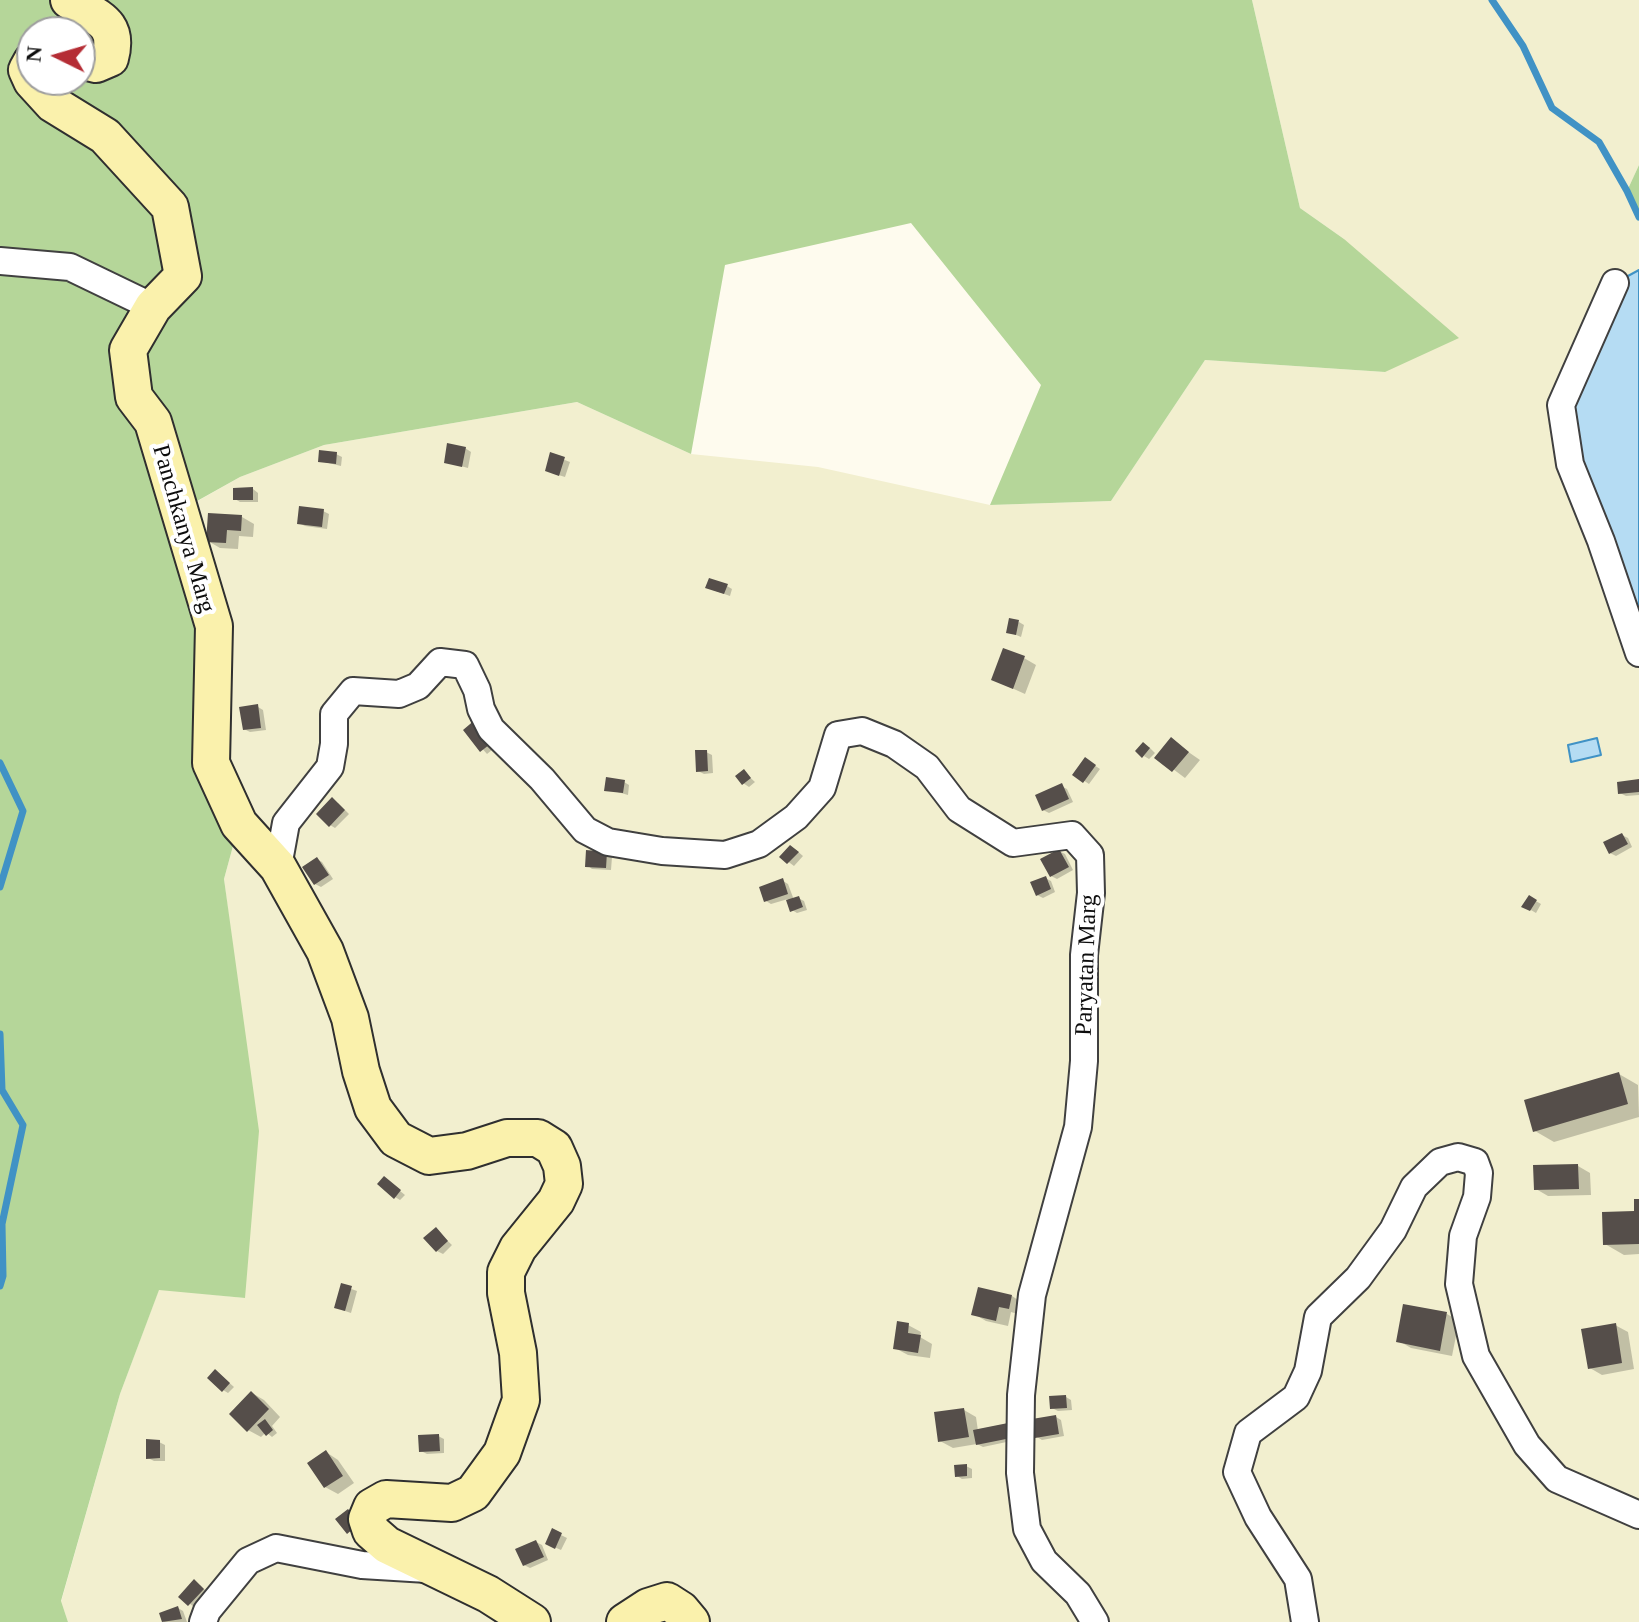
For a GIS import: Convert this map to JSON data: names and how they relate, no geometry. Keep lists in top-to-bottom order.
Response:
{
  "streets": {
    "street": ["Panchkanya Marg", "Paryatan Marg"]
  },
  "crossings": [
    ["Panchkanya Marg", "Paryatan Marg"]
  ],
  "north": "left"
}
